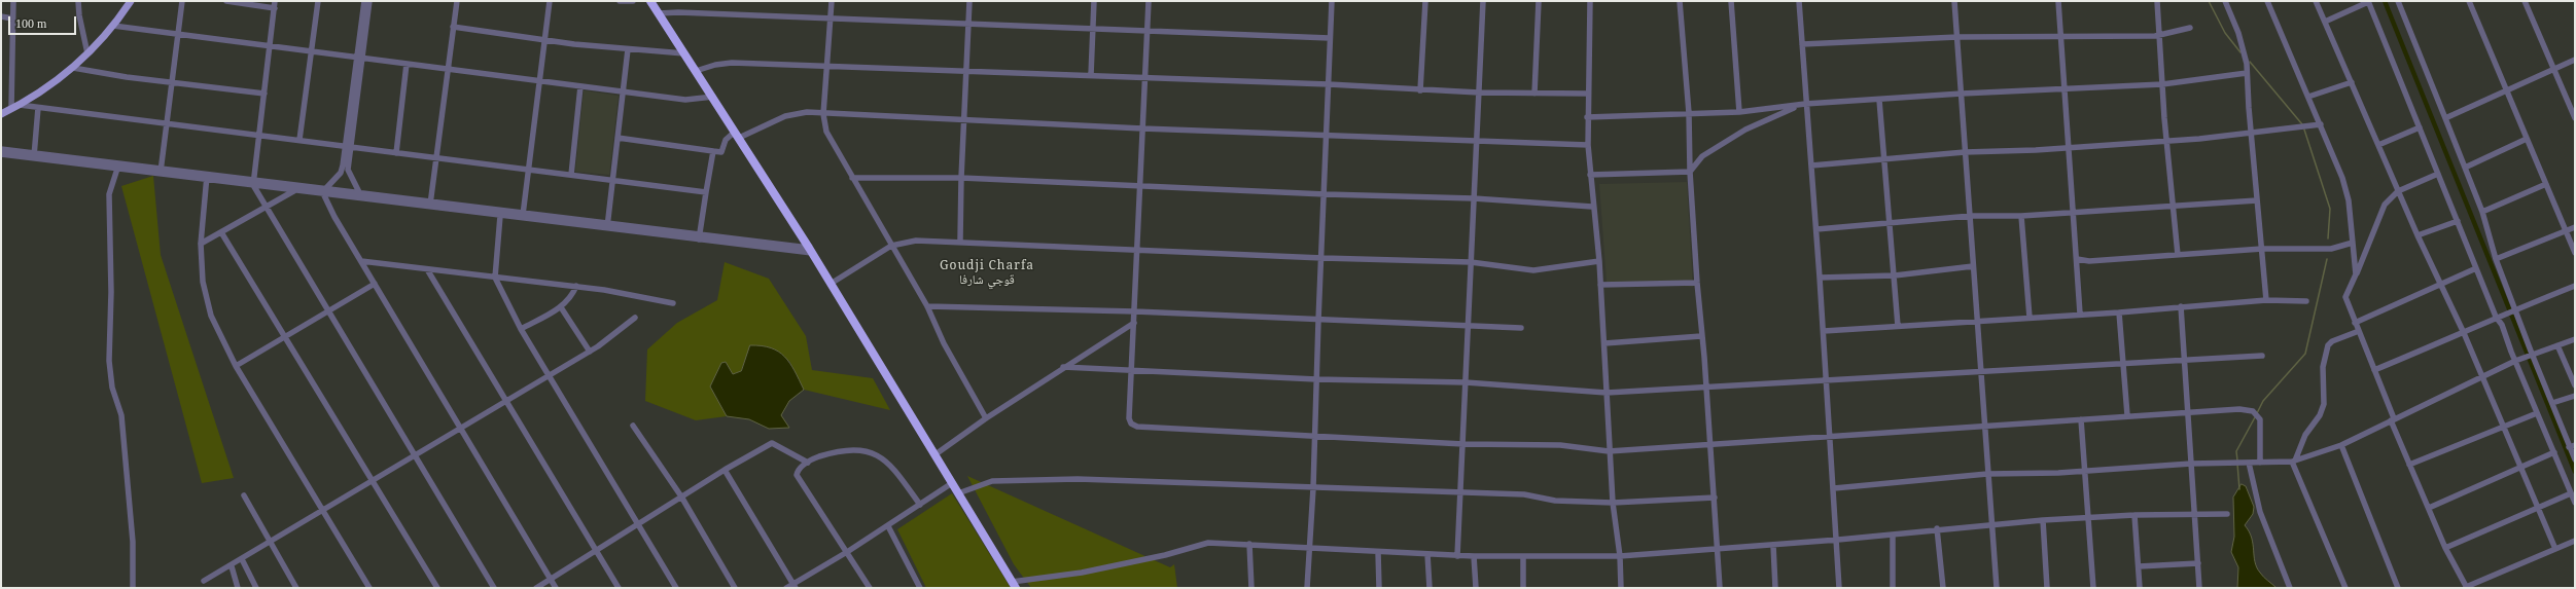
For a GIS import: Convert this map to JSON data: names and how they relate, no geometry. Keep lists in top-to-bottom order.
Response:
{
  "districts": ["Goudji Charfa قوجي شارفا"],
  "scale_bar": "100 m"
}
